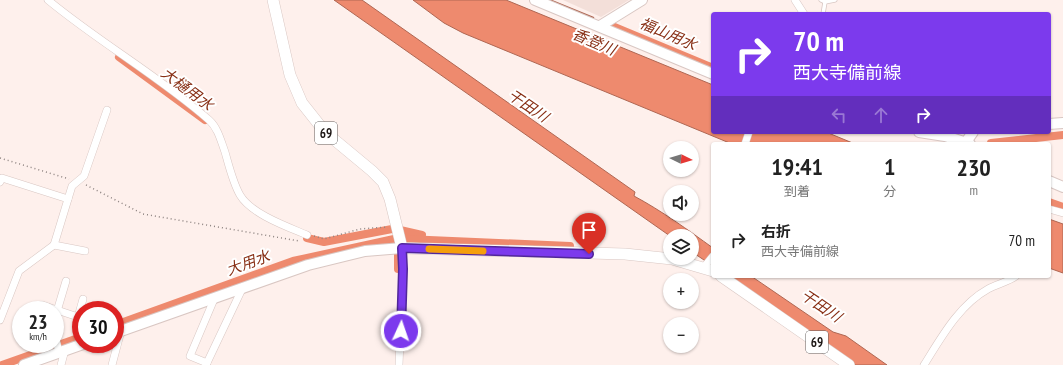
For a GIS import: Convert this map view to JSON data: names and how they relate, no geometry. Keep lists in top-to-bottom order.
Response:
{
  "streets": {
    "main road": ["69"]
  },
  "water": [
    "福山用水",
    "香登川",
    "大樋用水",
    "干田川",
    "大用水"
  ],
  "north": "right",
  "page": {
    "turn": ["70 m", "西大寺備前線"],
    "map_buttons": ["+", "−"],
    "eta": [
      "19:41",
      "到着",
      "1",
      "分",
      "230",
      "m"
    ],
    "list": [
      {
        "name": "右折",
        "note": "西大寺備前線",
        "value": "70 m"
      }
    ],
    "speed": "23 km/h",
    "limit": "30"
  }
}
